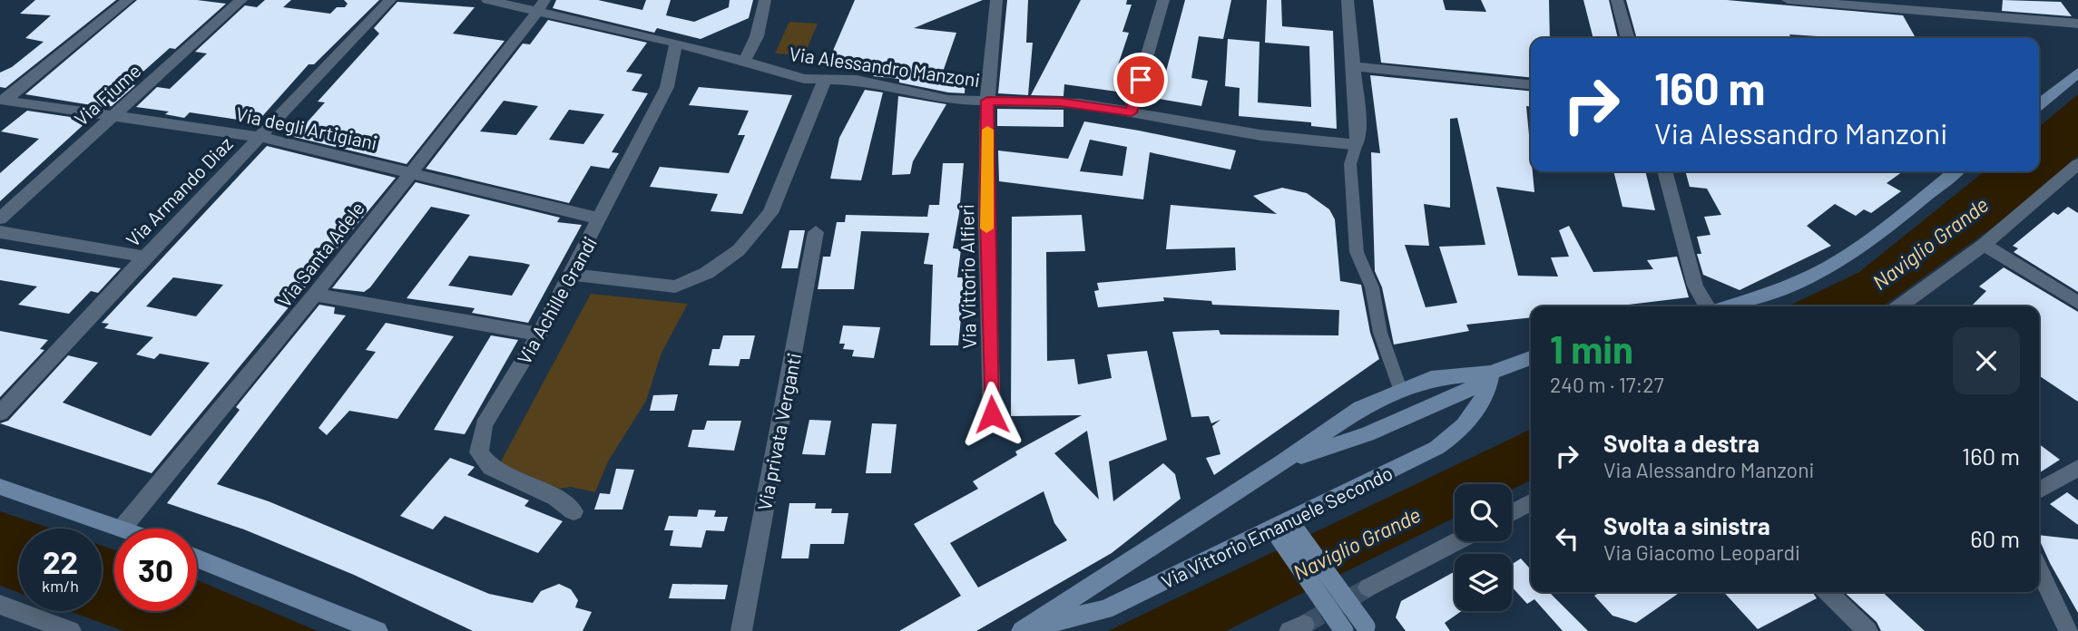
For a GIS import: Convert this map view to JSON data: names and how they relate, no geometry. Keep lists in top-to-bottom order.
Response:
{
  "streets": {
    "main road": ["Via Vittorio Emanuele Secondo"],
    "street": [
      "Via Alessandro Manzoni",
      "Via Fiume",
      "Via degli Artigiani",
      "Via Armando Diaz",
      "Via Santa Adele",
      "Via Vittorio Alfieri",
      "Via Achille Grandi",
      "Via privata Verganti"
    ]
  },
  "crossings": [
    ["Via Alessandro Manzoni", "Via Santa Adele"],
    ["Via Alessandro Manzoni", "Via Vittorio Alfieri"],
    ["Via Alessandro Manzoni", "Via Achille Grandi"],
    ["Via Fiume", "Via degli Artigiani"],
    ["Via degli Artigiani", "Via Armando Diaz"],
    ["Via degli Artigiani", "Via Santa Adele"],
    ["Via degli Artigiani", "Via Achille Grandi"]
  ],
  "water": ["Naviglio Grande"],
  "page": {
    "turn": ["160 m", "Via Alessandro Manzoni"],
    "heading": ["1 min", "240 m · 17:27"],
    "list": [
      {
        "name": "Svolta a destra",
        "note": "Via Alessandro Manzoni",
        "value": "160 m"
      },
      {
        "name": "Svolta a sinistra",
        "note": "Via Giacomo Leopardi",
        "value": "60 m"
      }
    ],
    "speed": "22 km/h",
    "limit": "30"
  }
}
